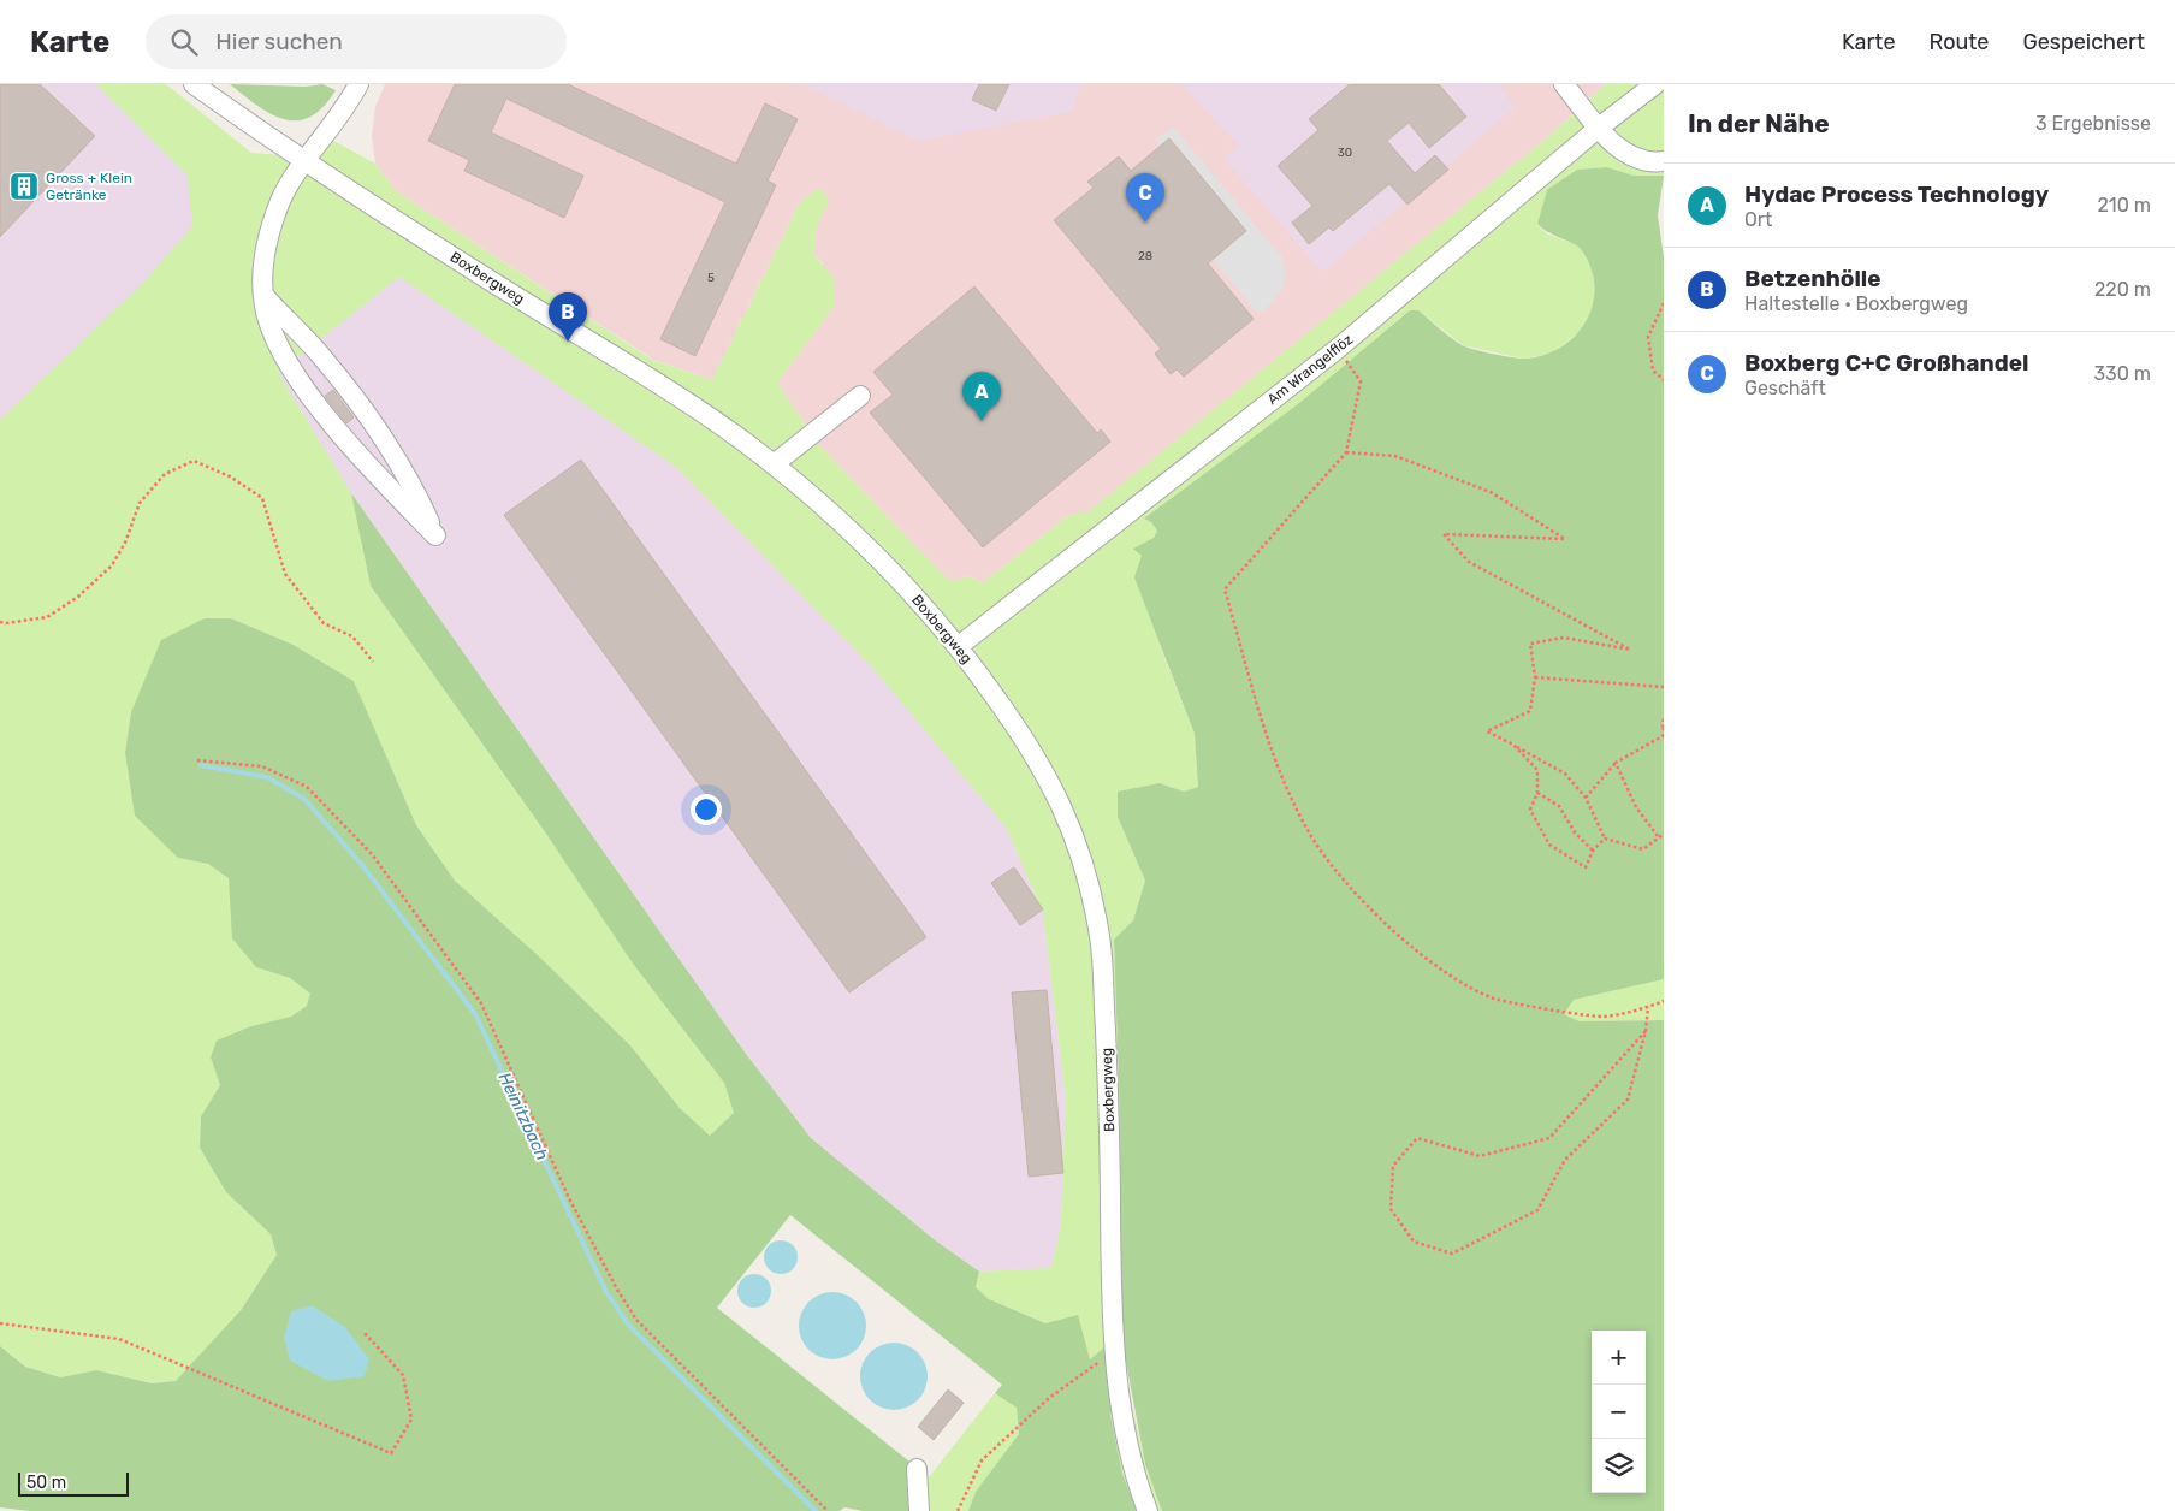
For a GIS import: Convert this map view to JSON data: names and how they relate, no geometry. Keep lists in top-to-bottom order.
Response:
{
  "streets": {
    "street": ["Boxbergweg", "Am Wrangelflöz"]
  },
  "crossings": [
    ["Boxbergweg", "Am Wrangelflöz"]
  ],
  "water": ["Heinitzbach"],
  "places": {
    "building": ["Gross + Klein Getränke"]
  },
  "house_numbers": ["30", "28", "5"],
  "scale_bar": "50 m",
  "page": {
    "header": "Karte",
    "search": "Hier suchen",
    "nav": ["Karte", "Route", "Gespeichert"],
    "heading": ["In der Nähe", "3 Ergebnisse"],
    "list": [
      {
        "mark": "A",
        "name": "Hydac Process Technology",
        "note": "Ort",
        "value": "210 m"
      },
      {
        "mark": "B",
        "name": "Betzenhölle",
        "note": "Haltestelle · Boxbergweg",
        "value": "220 m"
      },
      {
        "mark": "C",
        "name": "Boxberg C+C Großhandel",
        "note": "Geschäft",
        "value": "330 m"
      }
    ],
    "pins": ["C", "B", "A"],
    "map_buttons": ["+", "−"],
    "scale": "50 m"
  }
}
